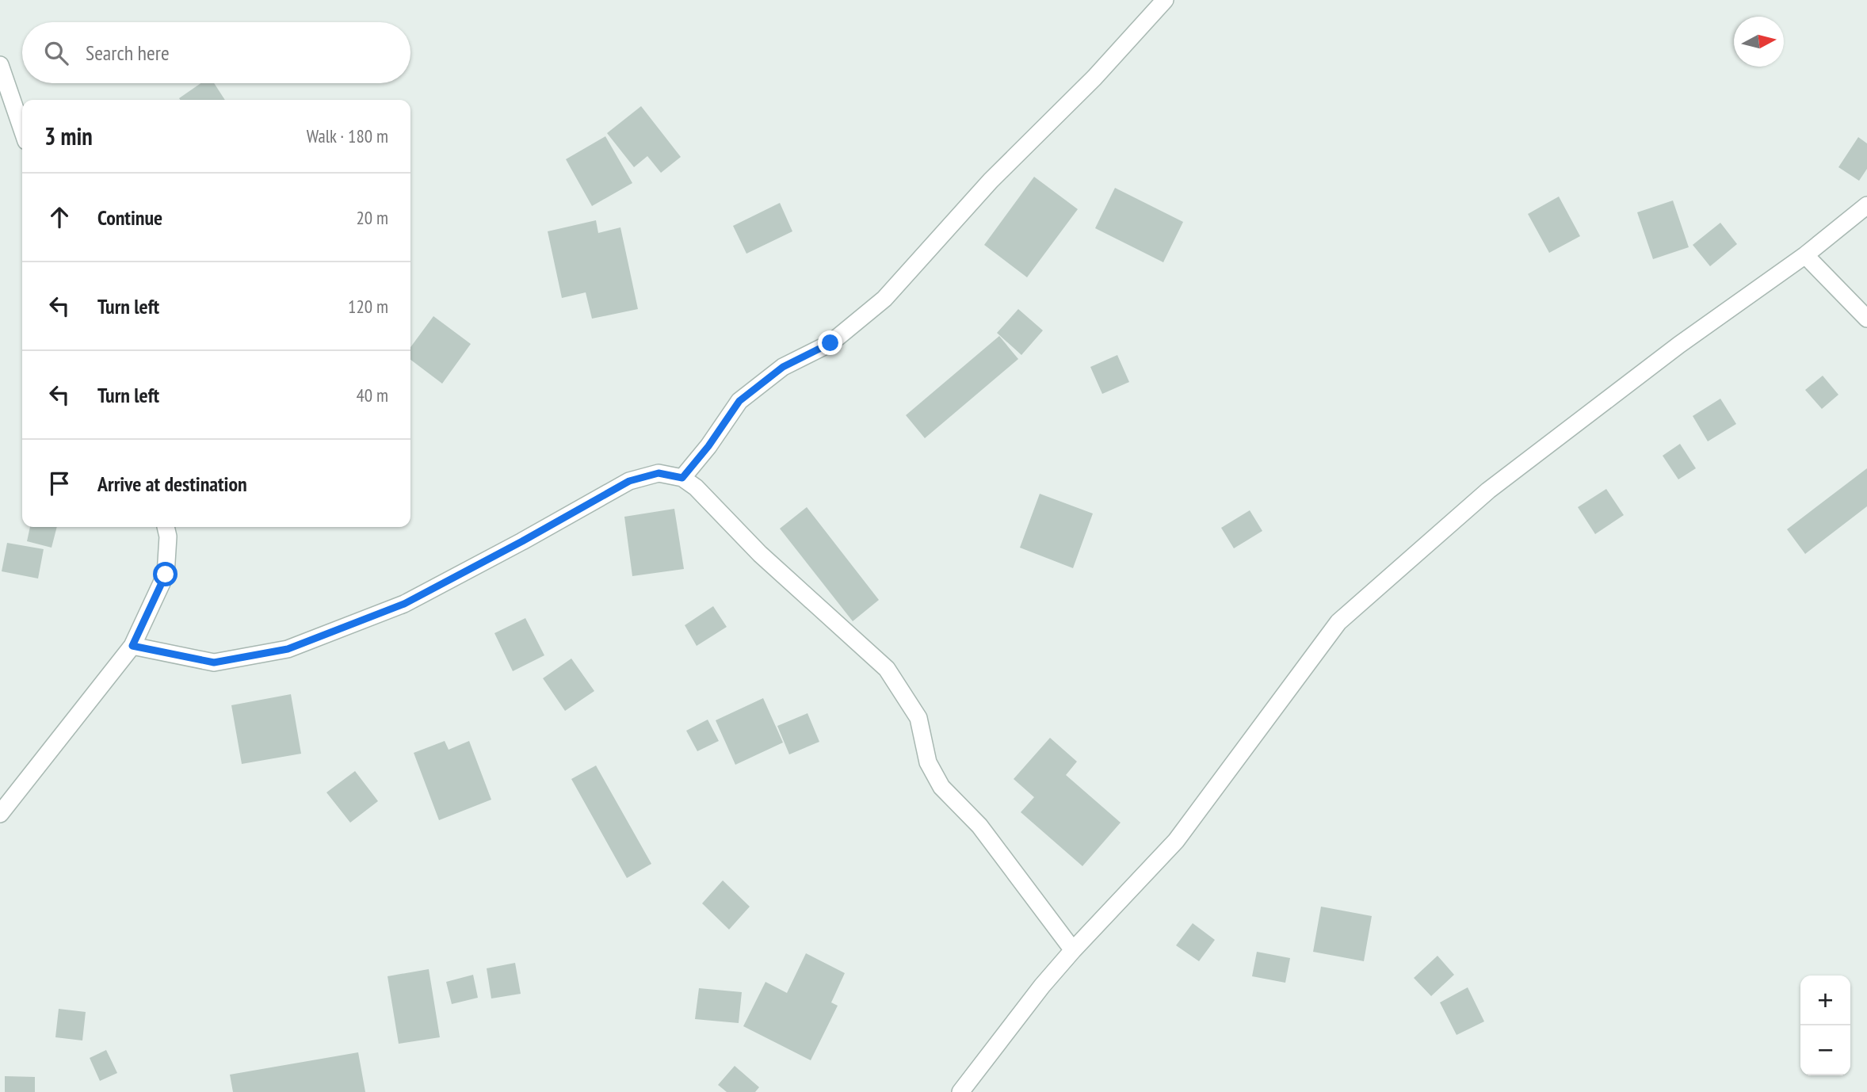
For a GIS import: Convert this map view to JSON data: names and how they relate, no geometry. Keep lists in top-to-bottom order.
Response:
{
  "north": "right",
  "page": {
    "search": "Search here",
    "heading": ["3 min", "Walk · 180 m"],
    "list": [
      ["Continue", "20 m"],
      ["Turn left", "120 m"],
      ["Turn left", "40 m"],
      "Arrive at destination"
    ],
    "map_buttons": ["+", "−"]
  }
}
